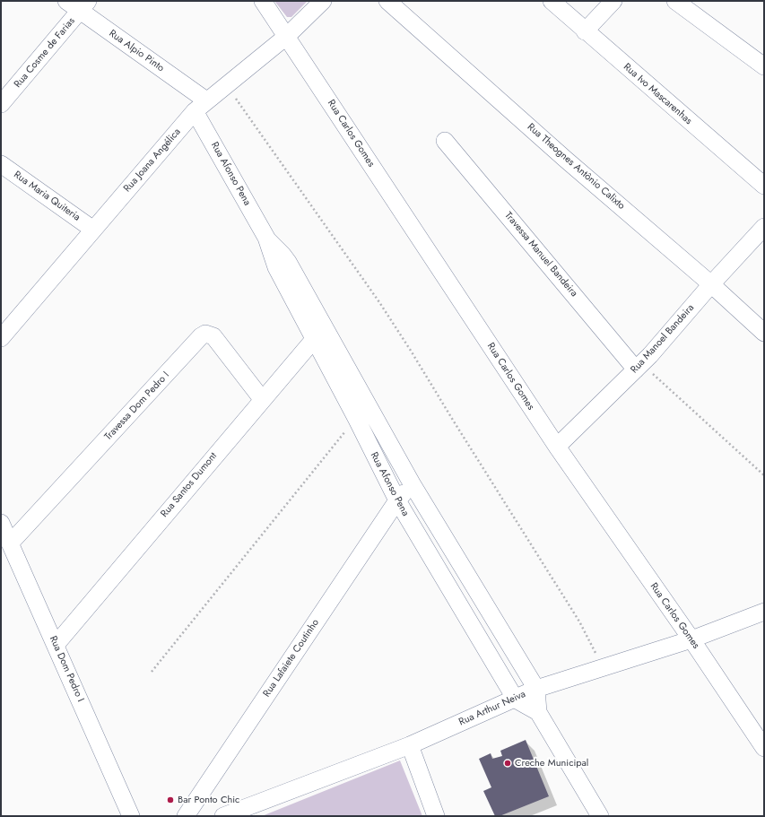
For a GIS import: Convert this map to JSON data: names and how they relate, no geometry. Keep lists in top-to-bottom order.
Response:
{
  "streets": {
    "street": [
      "Rua Alpio Pinto",
      "Rua Cosme de Farias",
      "Rua Ivo Mascarenhas",
      "Rua Carlos Gomes",
      "Rua Joana Angélica",
      "Rua Theognes Antônio Calixto",
      "Rua Afonso Pena",
      "Rua Maria Quiteria",
      "Travessa Manuel Bandeira",
      "Rua Manoel Bandeira",
      "Travessa Dom Pedro I",
      "Rua Santos Dumont",
      "Rua Lafaiete Coutinho",
      "Rua Dom Pedro I",
      "Rua Arthur Neiva"
    ]
  },
  "crossings": [
    ["Rua Alpio Pinto", "Rua Cosme de Farias"],
    ["Rua Alpio Pinto", "Rua Joana Angélica"],
    ["Rua Alpio Pinto", "Rua Afonso Pena"],
    ["Rua Carlos Gomes", "Rua Joana Angélica"],
    ["Rua Carlos Gomes", "Rua Manoel Bandeira"],
    ["Rua Carlos Gomes", "Rua Arthur Neiva"],
    ["Rua Joana Angélica", "Rua Afonso Pena"],
    ["Rua Joana Angélica", "Rua Maria Quiteria"],
    ["Rua Theognes Antônio Calixto", "Rua Manoel Bandeira"],
    ["Rua Afonso Pena", "Rua Santos Dumont"],
    ["Rua Afonso Pena", "Rua Lafaiete Coutinho"],
    ["Rua Afonso Pena", "Rua Arthur Neiva"],
    ["Travessa Manuel Bandeira", "Rua Manoel Bandeira"],
    ["Travessa Dom Pedro I", "Rua Santos Dumont"],
    ["Travessa Dom Pedro I", "Rua Dom Pedro I"],
    ["Rua Santos Dumont", "Rua Dom Pedro I"]
  ],
  "places": ["Creche Municipal", "Bar Ponto Chic"]
}
